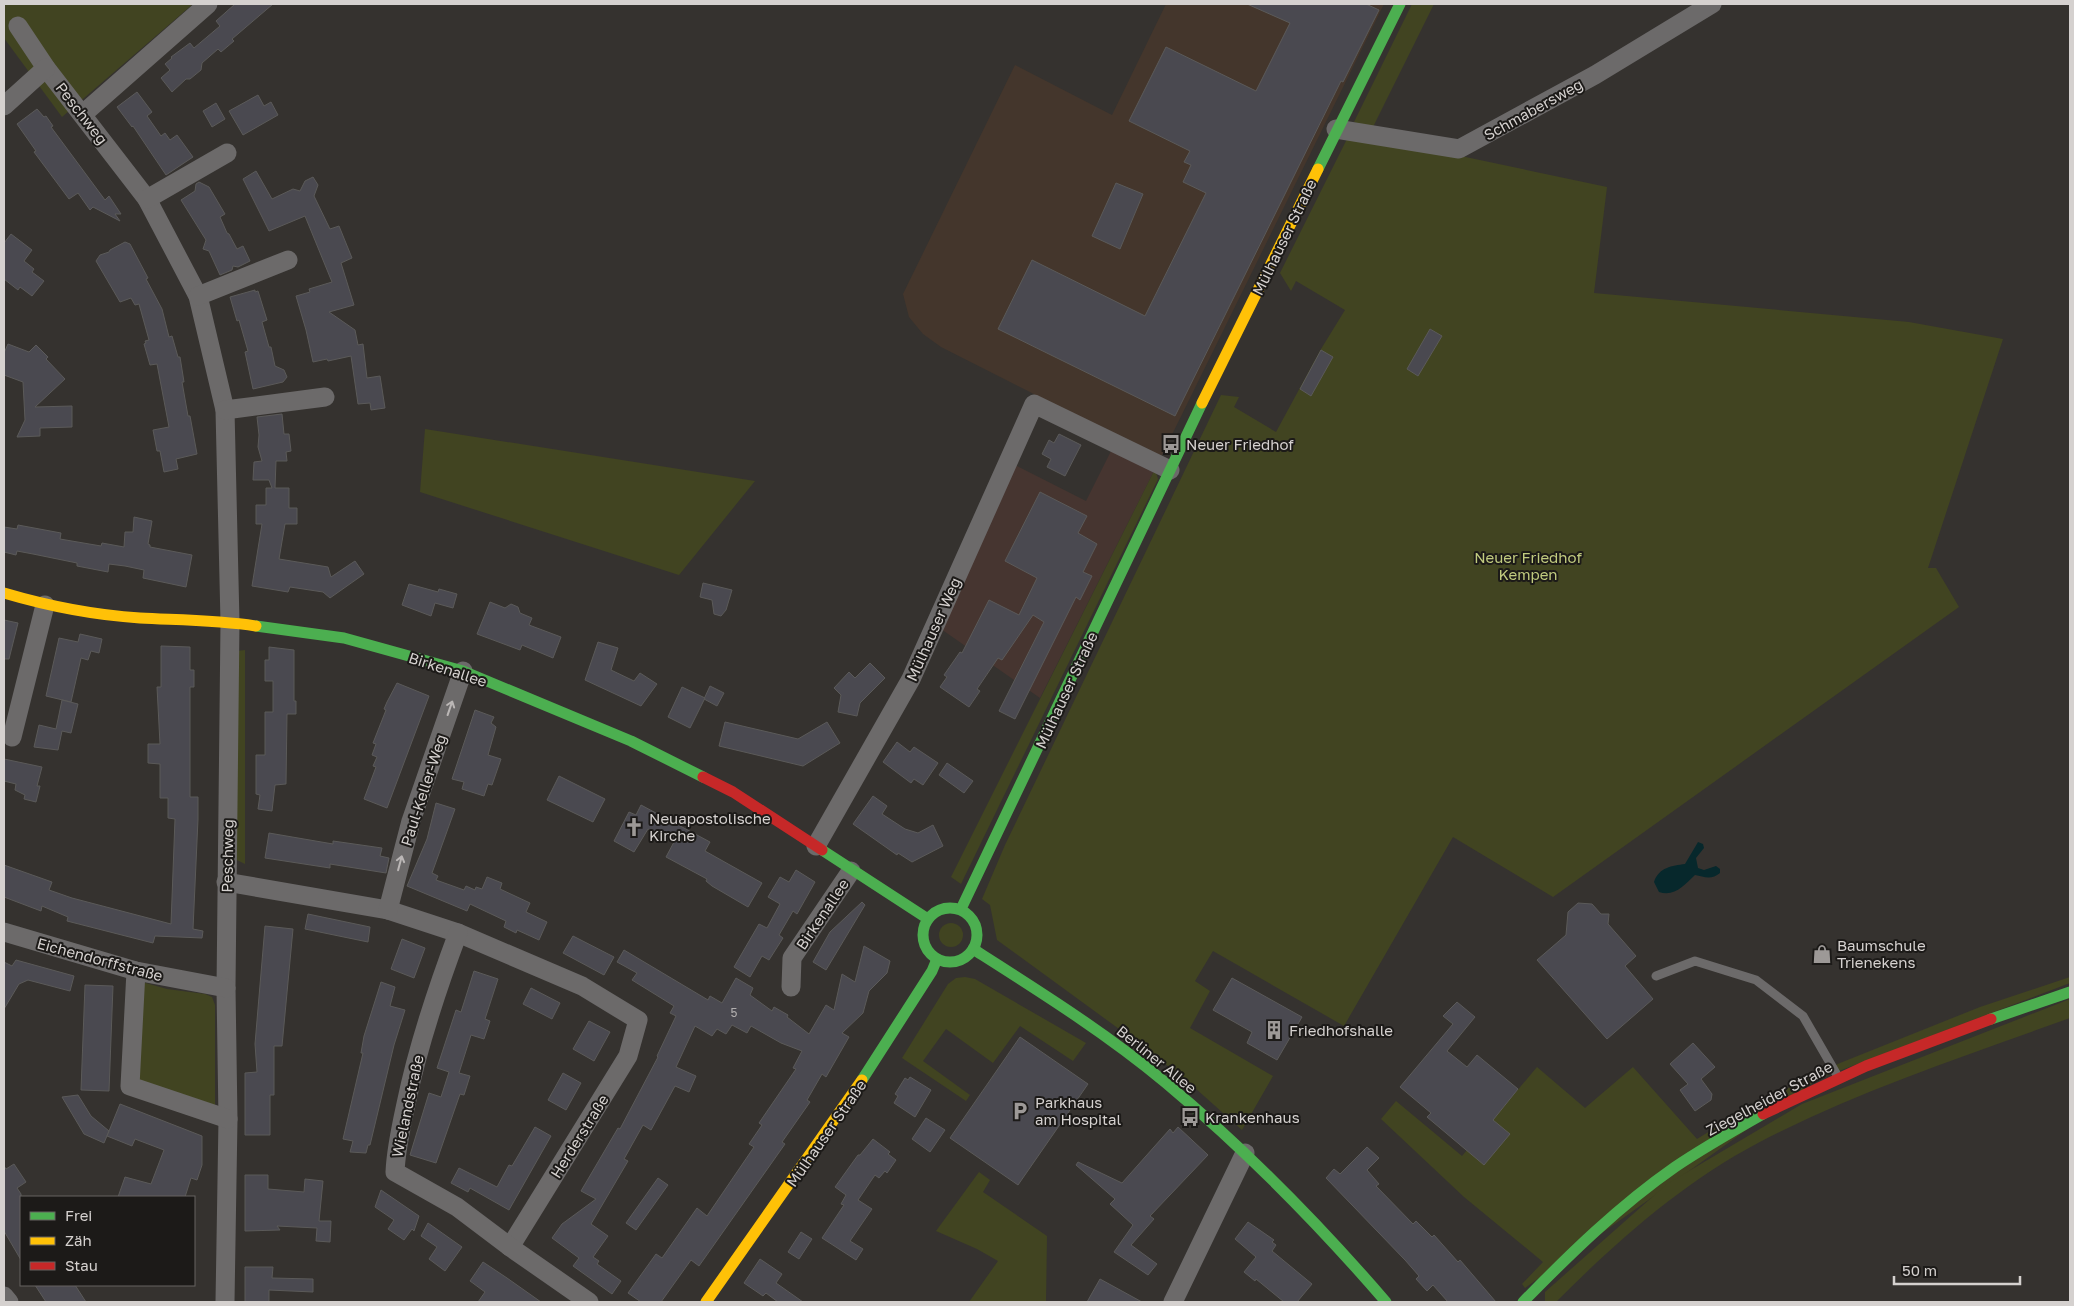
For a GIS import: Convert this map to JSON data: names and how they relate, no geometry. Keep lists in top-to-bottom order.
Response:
{
  "streets": {
    "street": [
      "Schmabersweg",
      "Peschweg",
      "Mülhauser Straße",
      "Mülhauser Weg",
      "Birkenallee",
      "Paul-Keller-Weg",
      "Eichendorffstraße",
      "Berliner Allee",
      "Ziegelheider Straße",
      "Wielandstraße",
      "Herderstraße"
    ]
  },
  "crossings": [
    ["Schmabersweg", "Mülhauser Straße"],
    ["Peschweg", "Birkenallee"],
    ["Peschweg", "Eichendorffstraße"],
    ["Mülhauser Straße", "Mülhauser Weg"],
    ["Mülhauser Straße", "Birkenallee"],
    ["Mülhauser Straße", "Berliner Allee"],
    ["Mülhauser Weg", "Birkenallee"],
    ["Birkenallee", "Paul-Keller-Weg"],
    ["Birkenallee", "Berliner Allee"],
    ["Wielandstraße", "Herderstraße"]
  ],
  "one_way": ["Paul-Keller-Weg"],
  "parks": ["Neuer Friedhof Kempen"],
  "places": {
    "bus stop": ["Neuer Friedhof", "Krankenhaus"],
    "church": ["Neuapostolische Kirche"],
    "shop": ["Baumschule Trienekens"],
    "building": ["Friedhofshalle"],
    "parking": ["Parkhaus am Hospital"]
  },
  "house_numbers": ["5"],
  "legend": ["Frei", "Zäh", "Stau"],
  "scale_bar": "50 m"
}
